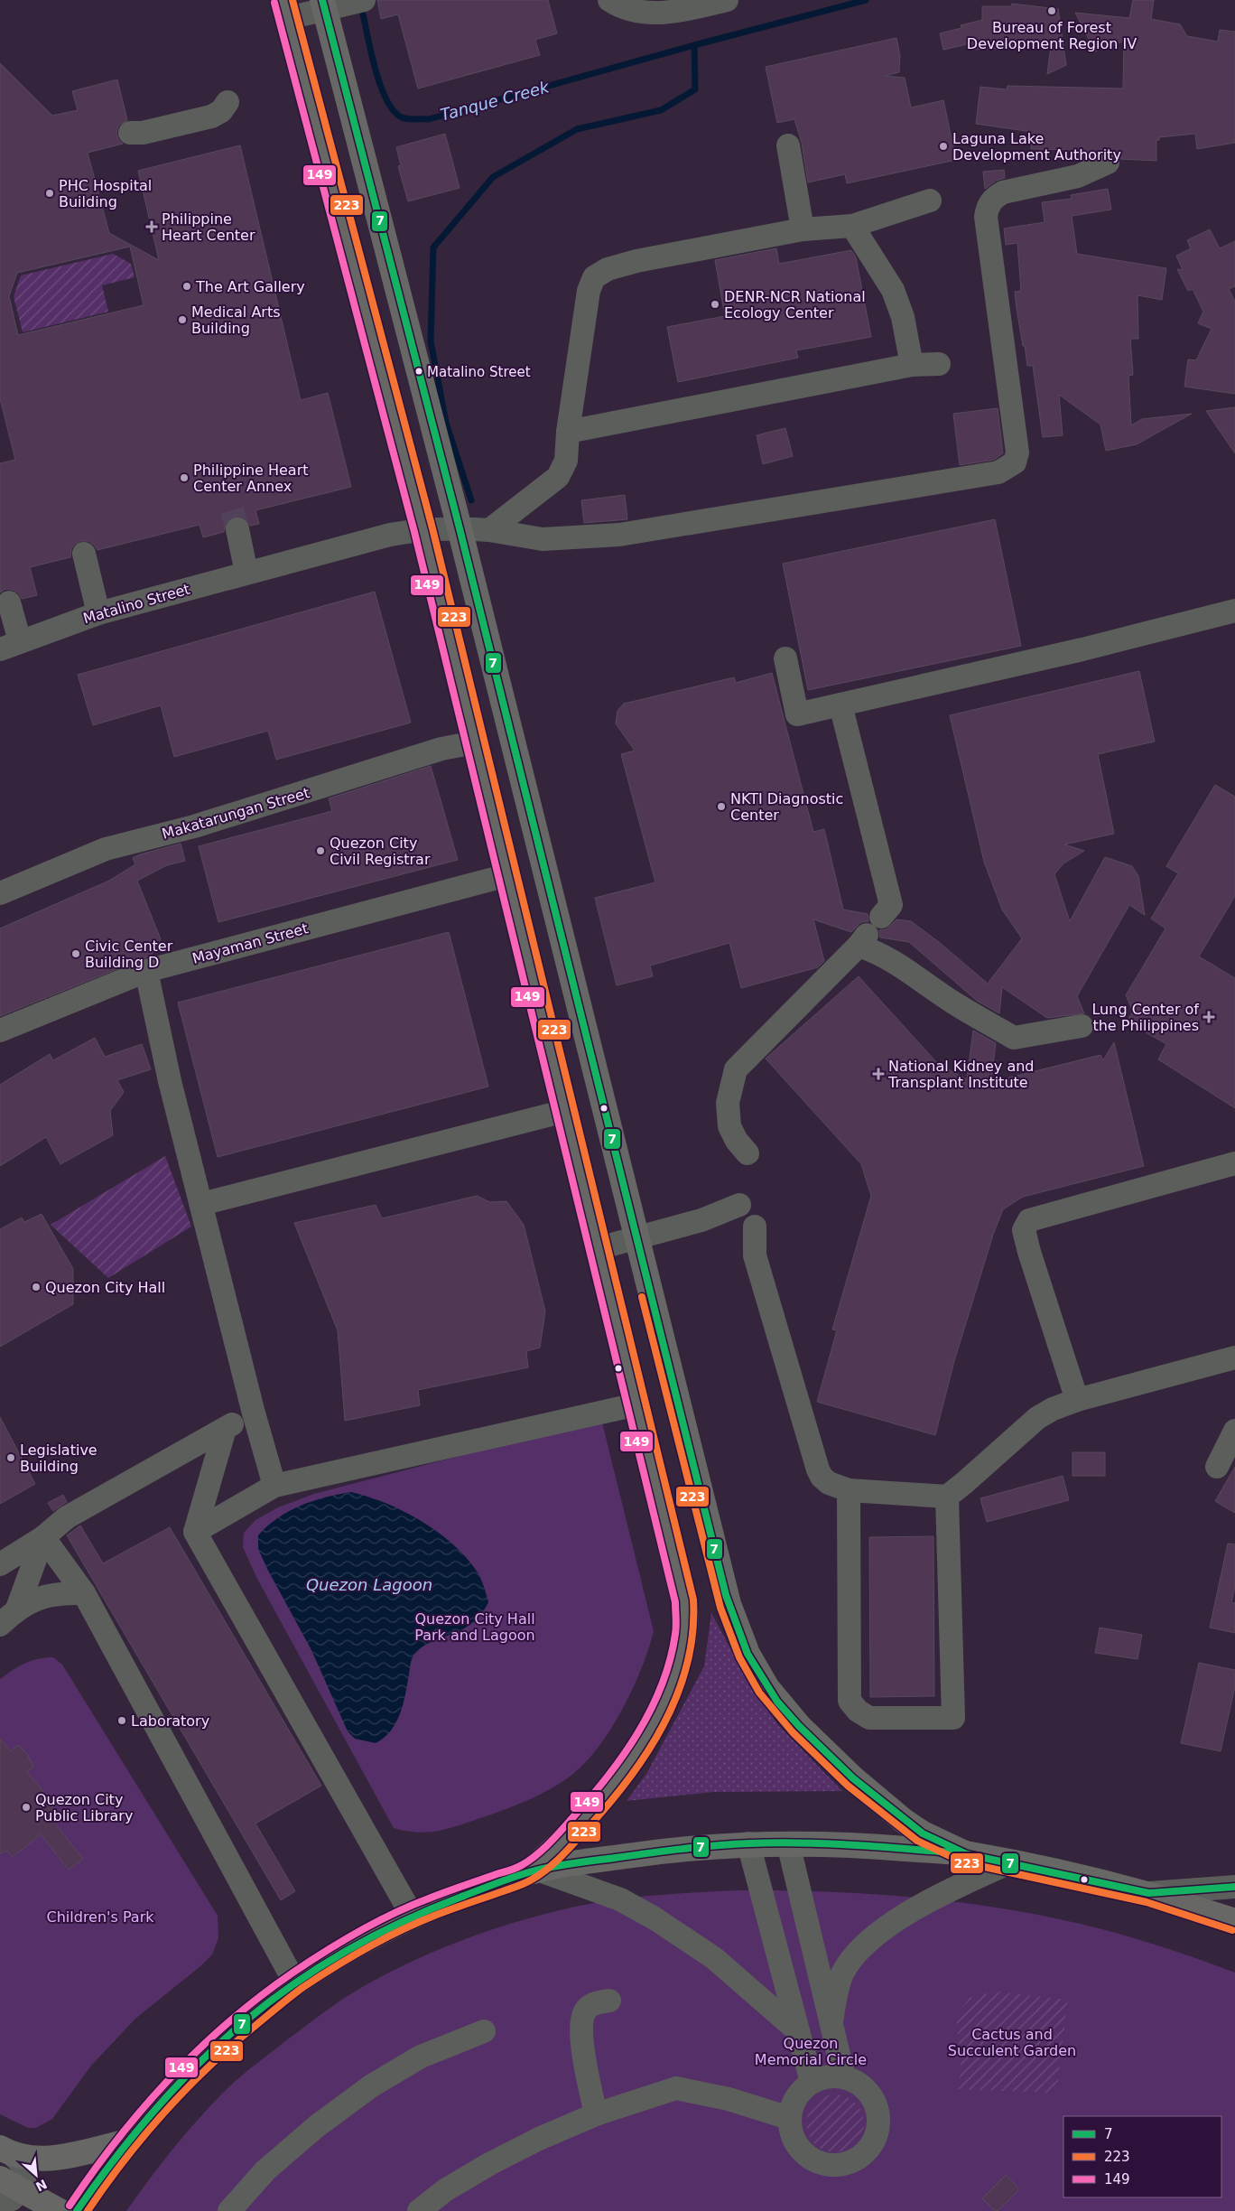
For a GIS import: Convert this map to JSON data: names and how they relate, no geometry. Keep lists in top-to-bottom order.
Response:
{
  "streets": {
    "street": ["Matalino Street", "Makatarungan Street", "Mayaman Street"]
  },
  "water": ["Tanque Creek", "Quezon Lagoon"],
  "parks": [
    "Quezon City Hall Park and Lagoon",
    "Children's Park",
    "Cactus and Succulent Garden",
    "Quezon Memorial Circle"
  ],
  "places": {
    "other": [
      "Bureau of Forest Development Region IV",
      "Laguna Lake Development Authority",
      "PHC Hospital Building",
      "The Art Gallery",
      "DENR-NCR National Ecology Center",
      "Medical Arts Building",
      "Matalino Street",
      "Philippine Heart Center Annex",
      "NKTI Diagnostic Center",
      "Quezon City Civil Registrar",
      "Civic Center Building D",
      "Quezon City Hall",
      "Legislative Building",
      "Laboratory",
      "Quezon City Public Library"
    ],
    "health": ["Philippine Heart Center", "Lung Center of the Philippines", "National Kidney and Transplant Institute"]
  },
  "lines": ["transit line 7", "transit line 223", "transit line 149"],
  "legend": ["7", "223", "149"],
  "north": "bottom right"
}
